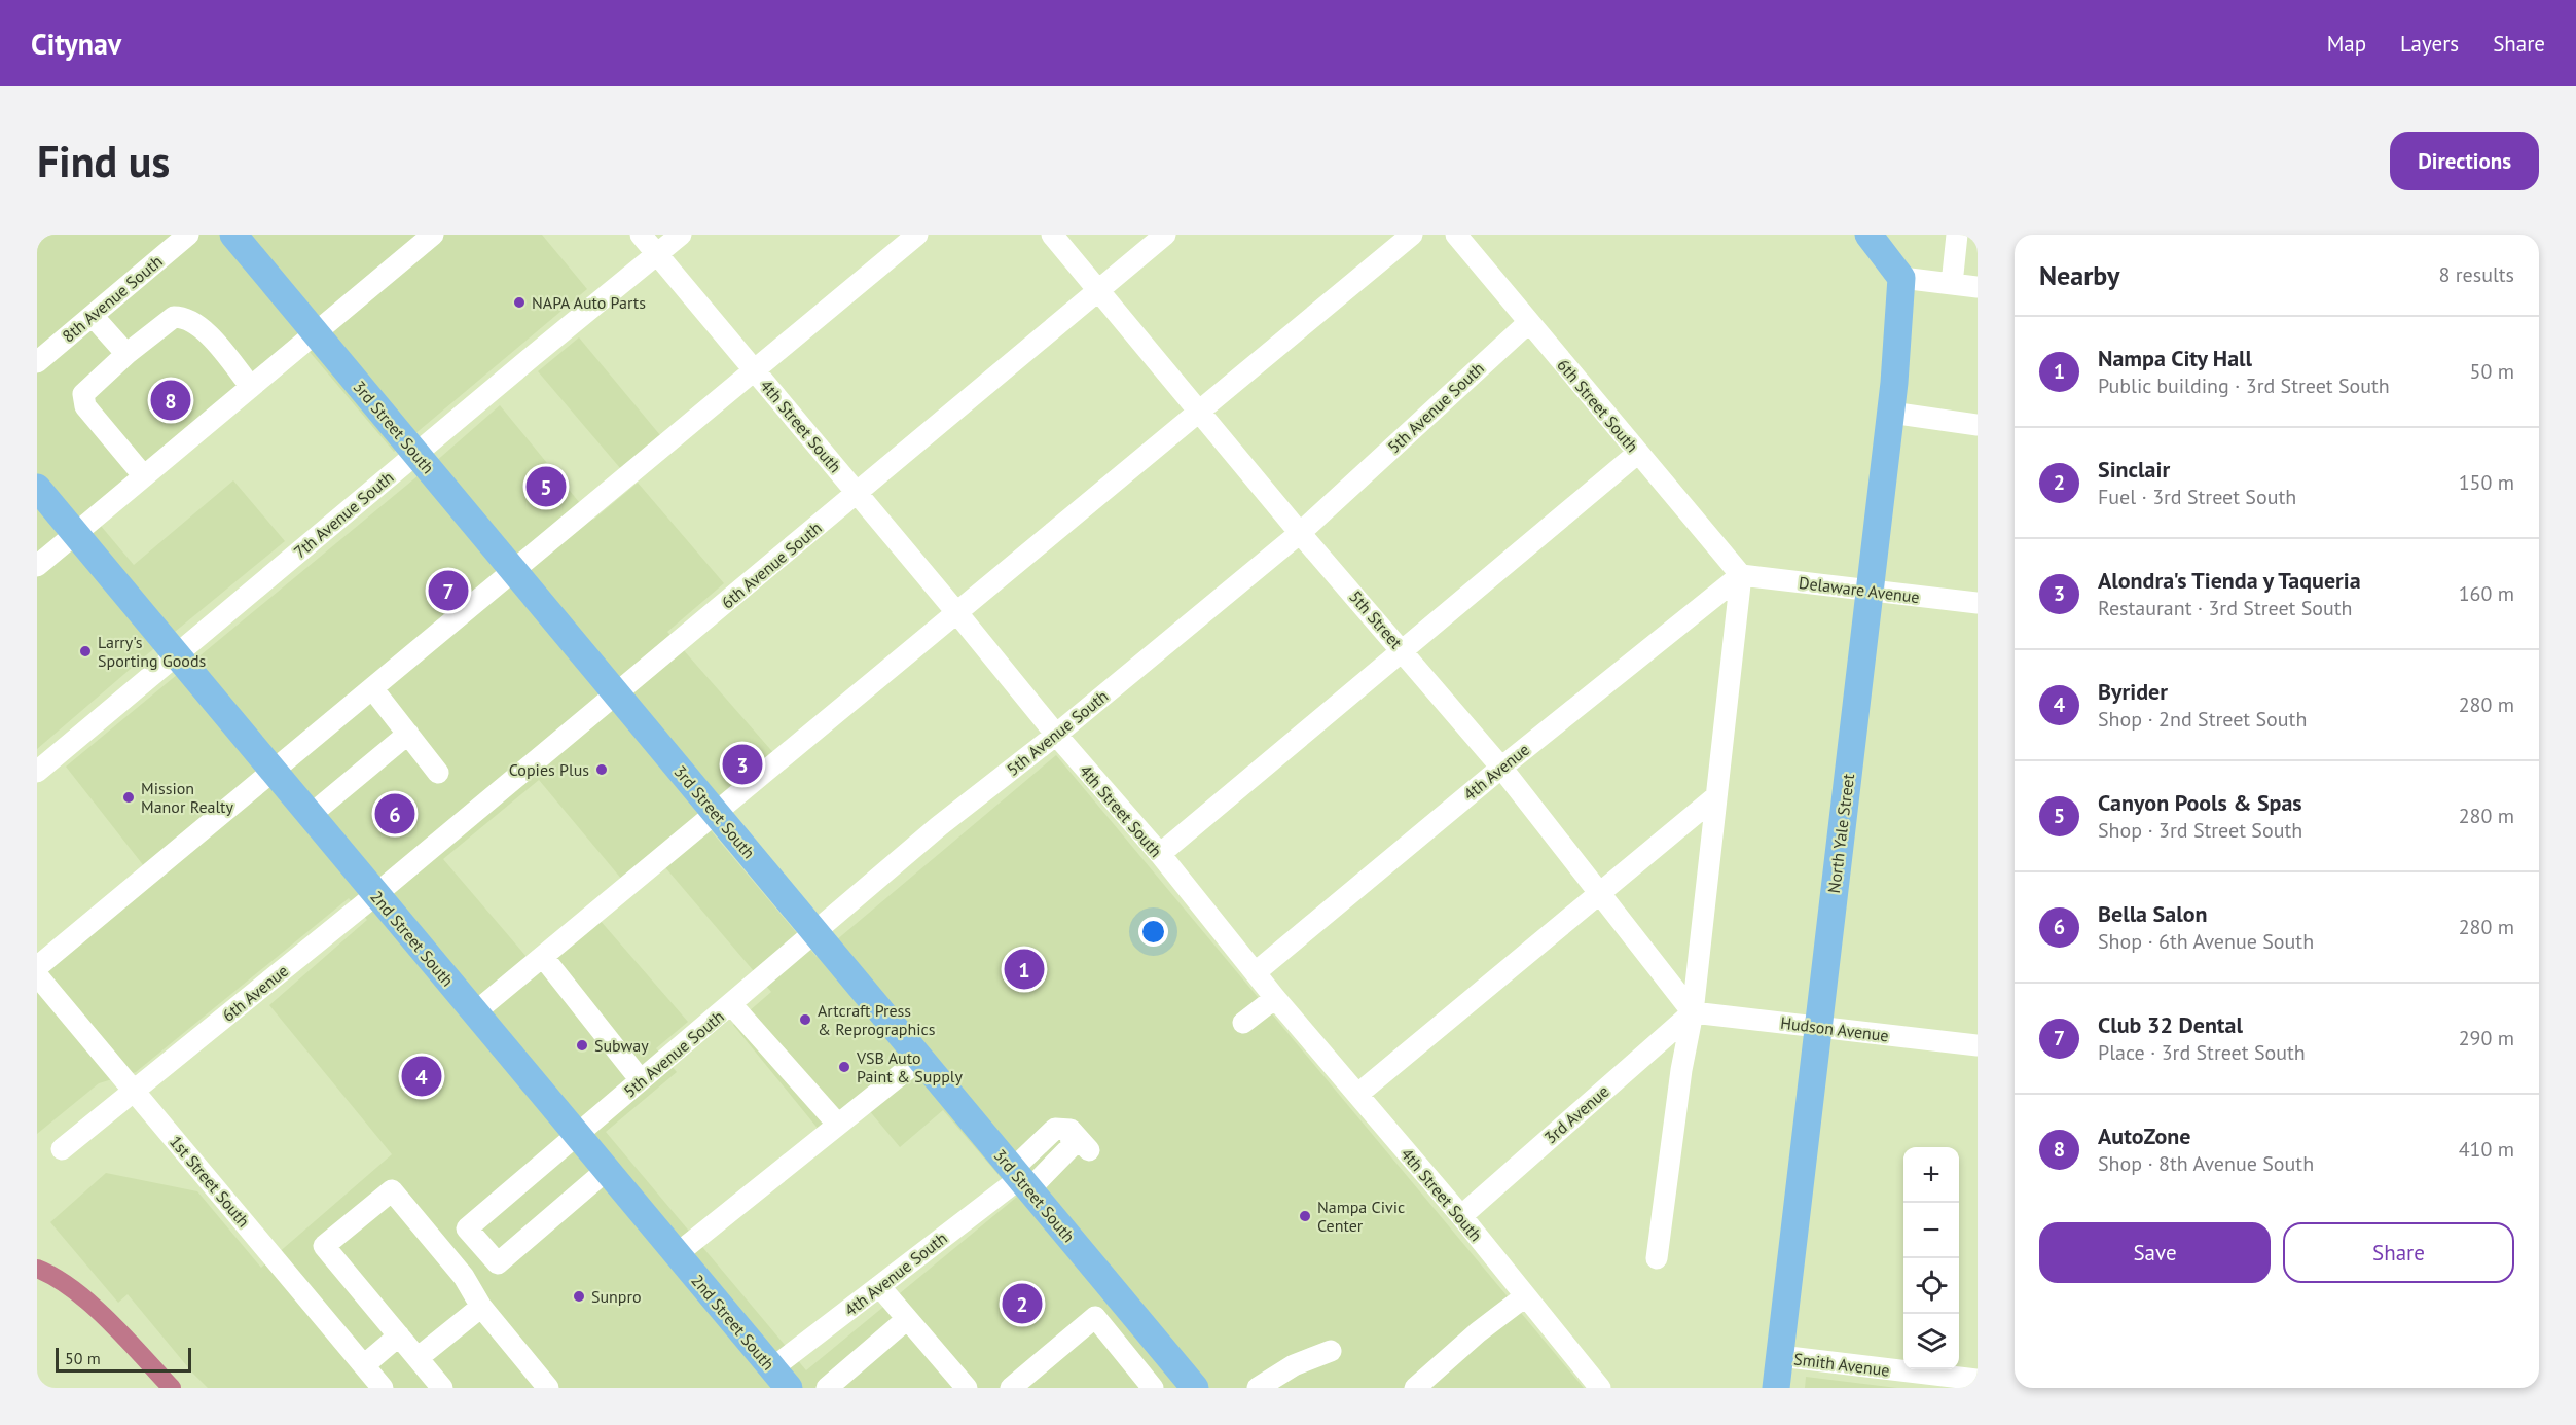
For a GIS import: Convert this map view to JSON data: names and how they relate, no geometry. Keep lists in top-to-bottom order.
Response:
{
  "streets": {
    "main road": ["3rd Street South", "North Yale Street", "2nd Street South"],
    "street": [
      "8th Avenue South",
      "6th Street South",
      "5th Avenue South",
      "4th Street South",
      "7th Avenue South",
      "6th Avenue South",
      "Delaware Avenue",
      "5th Street",
      "4th Avenue",
      "6th Avenue",
      "Hudson Avenue",
      "3rd Avenue",
      "1st Street South",
      "4th Avenue South",
      "Smith Avenue"
    ]
  },
  "crossings": [
    ["6th Street South", "5th Avenue South"],
    ["6th Street South", "Delaware Avenue"],
    ["6th Street South", "4th Avenue"],
    ["5th Avenue South", "4th Street South"],
    ["5th Avenue South", "3rd Street South"],
    ["5th Avenue South", "5th Street"],
    ["5th Avenue South", "2nd Street South"],
    ["4th Street South", "7th Avenue South"],
    ["4th Street South", "6th Avenue South"],
    ["4th Street South", "4th Avenue"],
    ["4th Street South", "3rd Avenue"],
    ["3rd Street South", "7th Avenue South"],
    ["3rd Street South", "6th Avenue South"],
    ["3rd Street South", "4th Avenue South"],
    ["7th Avenue South", "2nd Street South"],
    ["6th Avenue South", "5th Street"],
    ["6th Avenue South", "2nd Street South"],
    ["6th Avenue South", "6th Avenue"],
    ["Delaware Avenue", "4th Avenue"],
    ["Delaware Avenue", "North Yale Street"],
    ["5th Street", "4th Avenue"],
    ["5th Street", "Hudson Avenue"],
    ["5th Street", "3rd Avenue"],
    ["North Yale Street", "Hudson Avenue"],
    ["North Yale Street", "Smith Avenue"],
    ["2nd Street South", "6th Avenue"],
    ["2nd Street South", "4th Avenue South"],
    ["6th Avenue", "1st Street South"],
    ["Hudson Avenue", "3rd Avenue"]
  ],
  "places": [
    "NAPA Auto Parts",
    "Larry's Sporting Goods",
    "Copies Plus",
    "Mission Manor Realty",
    "Artcraft Press & Reprographics",
    "Subway",
    "VSB Auto Paint & Supply",
    "Nampa Civic Center",
    "Sunpro"
  ],
  "scale_bar": "50 m",
  "page": {
    "header": "Citynav",
    "nav": ["Map", "Layers", "Share"],
    "buttons": [
      "Directions",
      ["Save", "Share"]
    ],
    "title": "Find us",
    "heading": ["Nearby", "8 results"],
    "list": [
      {
        "mark": "1",
        "name": "Nampa City Hall",
        "note": "Public building · 3rd Street South",
        "value": "50 m"
      },
      {
        "mark": "2",
        "name": "Sinclair",
        "note": "Fuel · 3rd Street South",
        "value": "150 m"
      },
      {
        "mark": "3",
        "name": "Alondra's Tienda y Taqueria",
        "note": "Restaurant · 3rd Street South",
        "value": "160 m"
      },
      {
        "mark": "4",
        "name": "Byrider",
        "note": "Shop · 2nd Street South",
        "value": "280 m"
      },
      {
        "mark": "5",
        "name": "Canyon Pools & Spas",
        "note": "Shop · 3rd Street South",
        "value": "280 m"
      },
      {
        "mark": "6",
        "name": "Bella Salon",
        "note": "Shop · 6th Avenue South",
        "value": "280 m"
      },
      {
        "mark": "7",
        "name": "Club 32 Dental",
        "note": "Place · 3rd Street South",
        "value": "290 m"
      },
      {
        "mark": "8",
        "name": "AutoZone",
        "note": "Shop · 8th Avenue South",
        "value": "410 m"
      }
    ],
    "pins": [
      "8",
      "5",
      "7",
      "3",
      "6",
      "1",
      "4",
      "2"
    ],
    "map_buttons": ["+", "−"],
    "scale": "50 m"
  }
}
